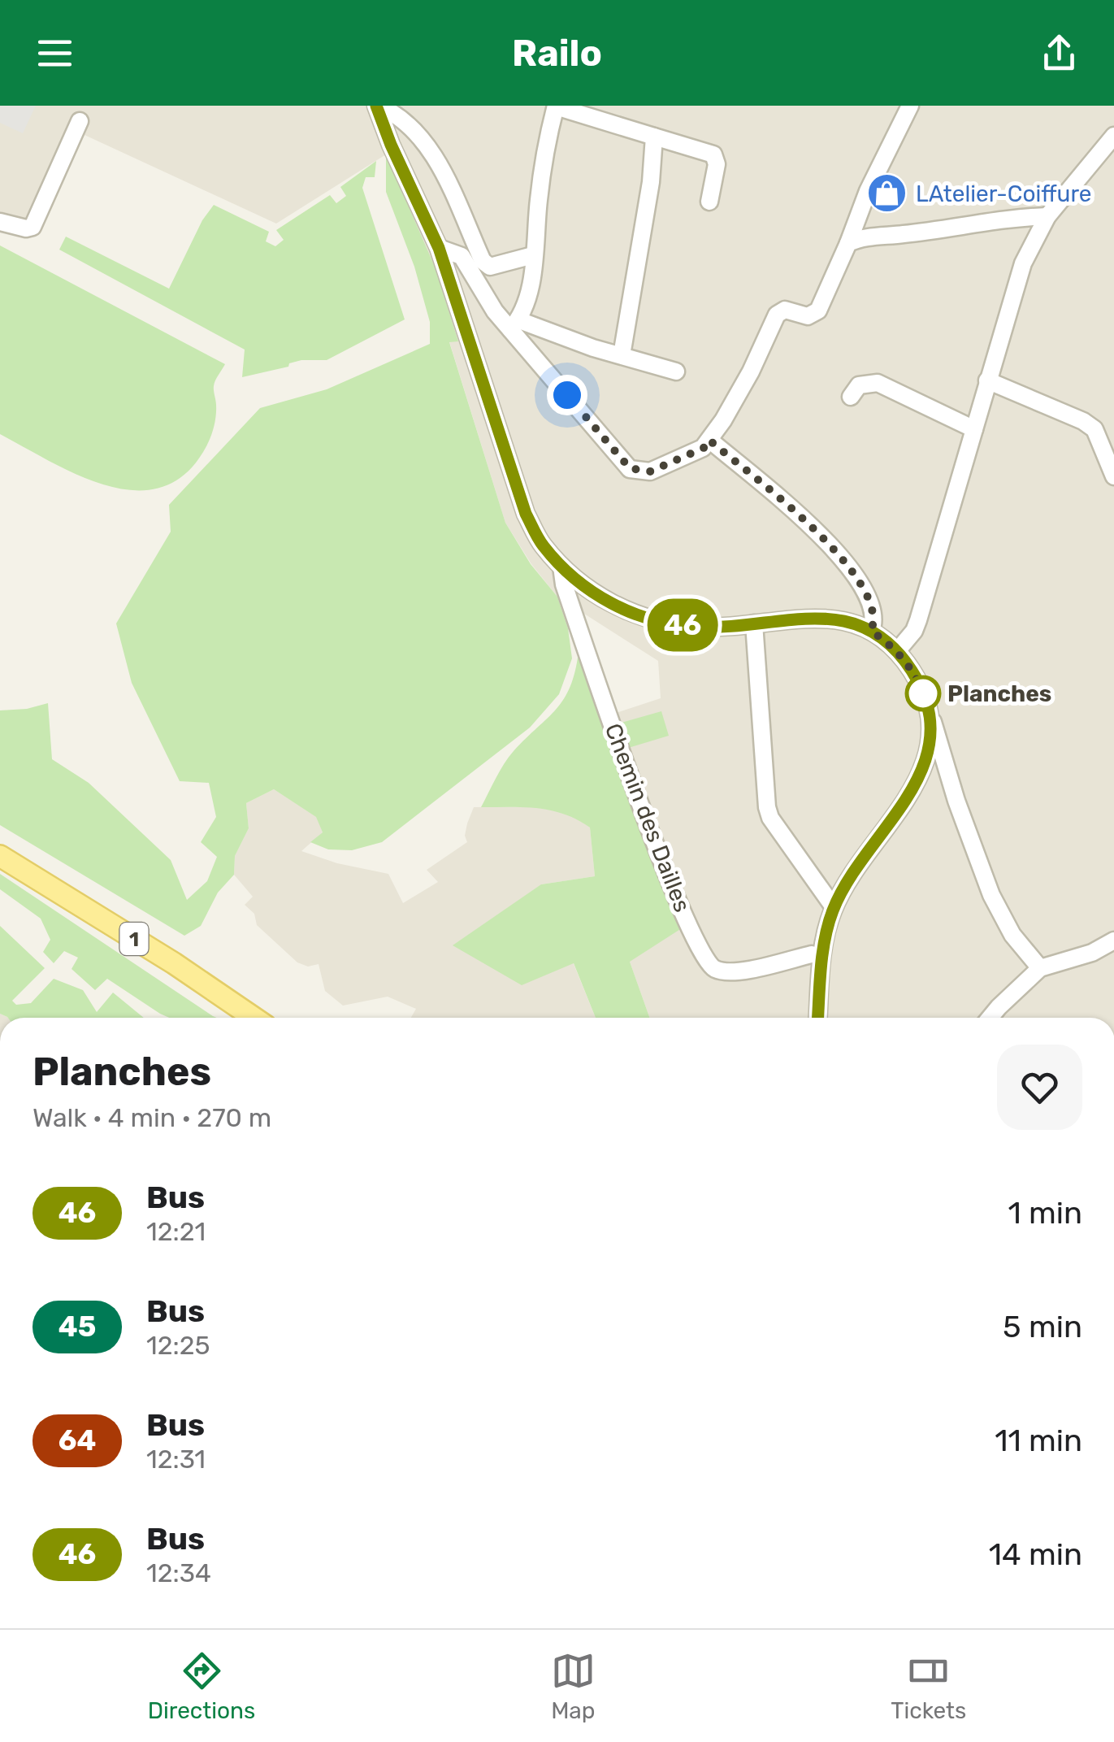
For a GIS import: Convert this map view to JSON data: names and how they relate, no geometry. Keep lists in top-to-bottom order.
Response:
{
  "streets": {
    "main road": ["1"],
    "street": ["Chemin des Dailles"]
  },
  "places": {
    "shop": ["LAtelier-Coiffure"],
    "other": ["Planches"]
  },
  "lines": ["bus line 46"],
  "page": {
    "header": "Railo",
    "on_map": "46",
    "heading": ["Planches", "Walk · 4 min · 270 m"],
    "list": [
      {
        "mark": "46",
        "name": "Bus",
        "note": "12:21",
        "value": "1 min"
      },
      {
        "mark": "45",
        "name": "Bus",
        "note": "12:25",
        "value": "5 min"
      },
      {
        "mark": "64",
        "name": "Bus",
        "note": "12:31",
        "value": "11 min"
      },
      {
        "mark": "46",
        "name": "Bus",
        "note": "12:34",
        "value": "14 min"
      }
    ],
    "tabs": ["Directions", "Map", "Tickets"]
  }
}
